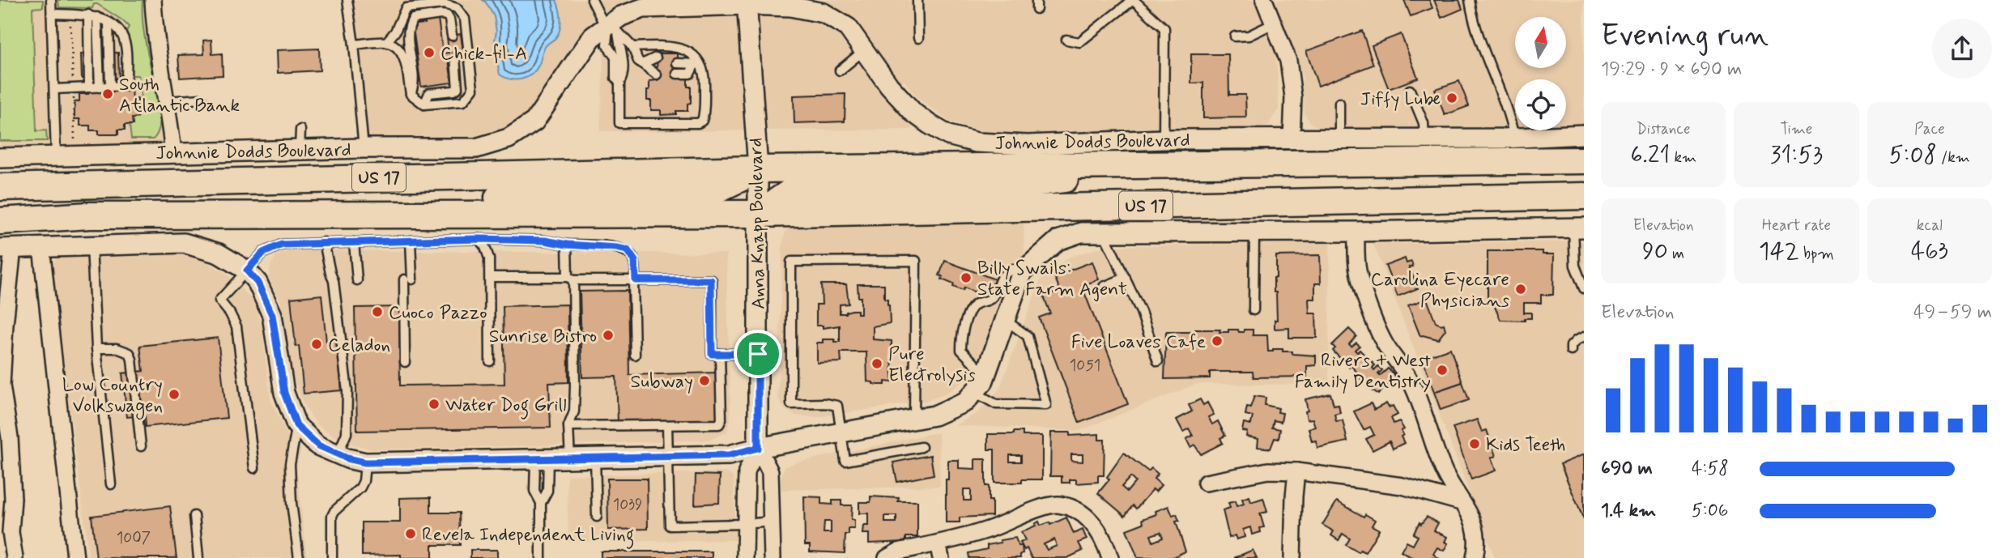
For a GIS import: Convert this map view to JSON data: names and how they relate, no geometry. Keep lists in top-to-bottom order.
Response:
{
  "streets": {
    "highway": ["Johnnie Dodds Boulevard", "US 17"],
    "street": ["Anna Knapp Boulevard"]
  },
  "crossings": [
    ["Johnnie Dodds Boulevard", "Anna Knapp Boulevard"],
    ["US 17", "Anna Knapp Boulevard"]
  ],
  "places": [
    "Chick-fil-A",
    "South Atlantic Bank",
    "Jiffy Lube",
    "Billy Swails: State Farm Agent",
    "Carolina Eyecare Physicians",
    "Cuoco Pazzo",
    "Sunrise Bistro",
    "Five Loaves Cafe",
    "Celadon",
    "Pure Electrolysis",
    "Rivers + West Family Dentistry",
    "Subway",
    "Low Country Volkswagen",
    "Water Dog Grill",
    "Kids Teeth",
    "Revela Independent Living"
  ],
  "house_numbers": ["1051", "1039", "1007"],
  "north": "top",
  "page": {
    "heading": ["Evening run", "19:29 · 9 × 690 m"],
    "stats": [
      ["Distance", "6.21 km"],
      ["Time", "31:53"],
      ["Pace", "5:08 /km"],
      ["Elevation", "90 m"],
      ["Heart rate", "142 bpm"],
      ["kcal", "463"]
    ],
    "chart": ["Elevation", "49–59 m"],
    "list": [
      {
        "name": "690 m",
        "note": "4:58"
      },
      {
        "name": "1.4 km",
        "note": "5:06"
      }
    ]
  }
}
